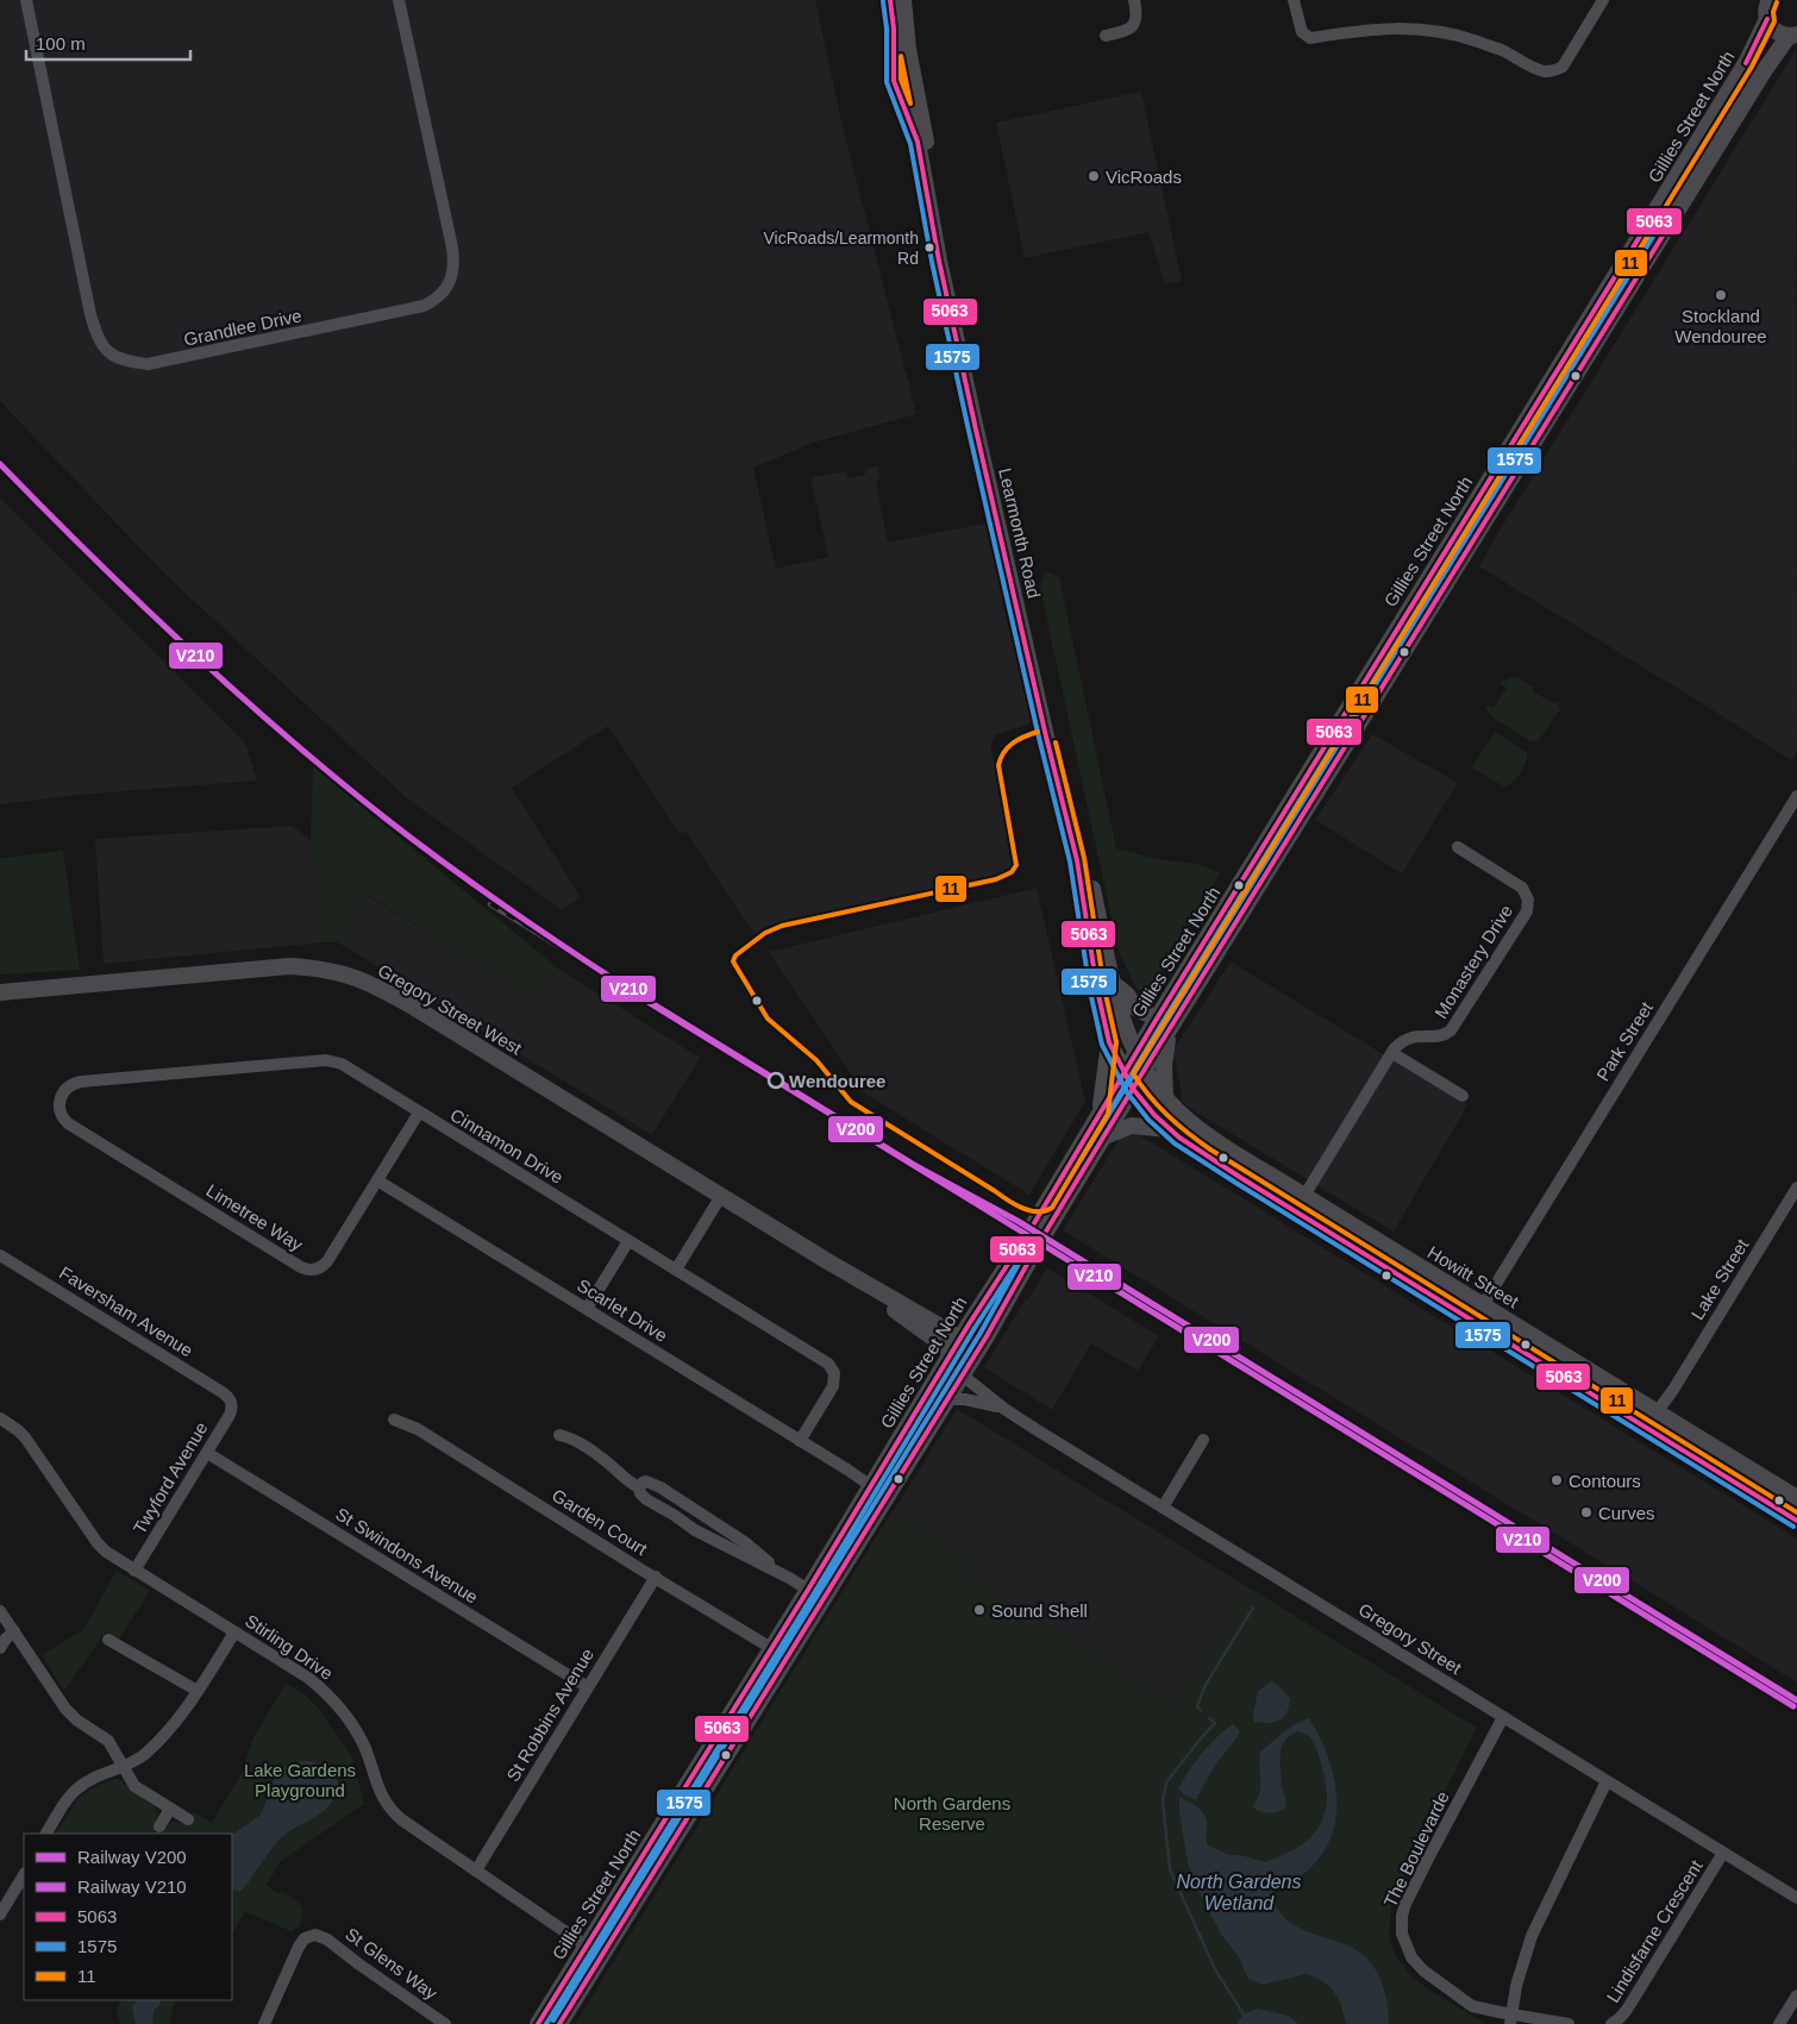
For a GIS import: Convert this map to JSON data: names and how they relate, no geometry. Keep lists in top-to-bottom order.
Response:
{
  "streets": {
    "main road": [
      "Gillies Street North",
      "Learmonth Road",
      "Gregory Street West",
      "Howitt Street"
    ],
    "street": [
      "Grandlee Drive",
      "Monastery Drive",
      "Park Street",
      "Cinnamon Drive",
      "Limetree Way",
      "Lake Street",
      "Scarlet Drive",
      "Faversham Avenue",
      "Twyford Avenue",
      "Garden Court",
      "St Swindons Avenue",
      "Gregory Street",
      "Stirling Drive",
      "St Robbins Avenue",
      "The Boulevarde",
      "Lindisfarne Crescent",
      "St Glens Way"
    ]
  },
  "crossings": [
    ["Gillies Street North", "Learmonth Road"],
    ["Gillies Street North", "Gregory Street West"],
    ["Gillies Street North", "Howitt Street"],
    ["Gillies Street North", "Scarlet Drive"],
    ["Gillies Street North", "Garden Court"],
    ["Gillies Street North", "Gregory Street"],
    ["Gillies Street North", "Stirling Drive"],
    ["Learmonth Road", "Howitt Street"],
    ["Monastery Drive", "Howitt Street"],
    ["Gregory Street West", "Gregory Street"],
    ["Park Street", "Howitt Street"],
    ["Cinnamon Drive", "Limetree Way"],
    ["Cinnamon Drive", "Scarlet Drive"],
    ["Limetree Way", "Scarlet Drive"],
    ["Howitt Street", "Lake Street"],
    ["Faversham Avenue", "Twyford Avenue"],
    ["Twyford Avenue", "St Swindons Avenue"],
    ["Twyford Avenue", "Stirling Drive"],
    ["Garden Court", "St Robbins Avenue"],
    ["St Swindons Avenue", "St Robbins Avenue"],
    ["Gregory Street", "The Boulevarde"],
    ["Gregory Street", "Lindisfarne Crescent"],
    ["Stirling Drive", "St Robbins Avenue"]
  ],
  "water": ["North Gardens Wetland"],
  "parks": ["Lake Gardens Playground", "North Gardens Reserve"],
  "places": [
    "VicRoads",
    "VicRoads/Learmonth Rd",
    "Stockland Wendouree",
    "Wendouree",
    "Contours",
    "Curves",
    "Sound Shell"
  ],
  "lines": [
    "transit line 5063",
    "transit line 1575",
    "transit line 11",
    "rail line V210",
    "rail line V200"
  ],
  "legend": [
    "Railway V200",
    "Railway V210",
    "5063",
    "1575",
    "11"
  ],
  "scale_bar": "100 m"
}
